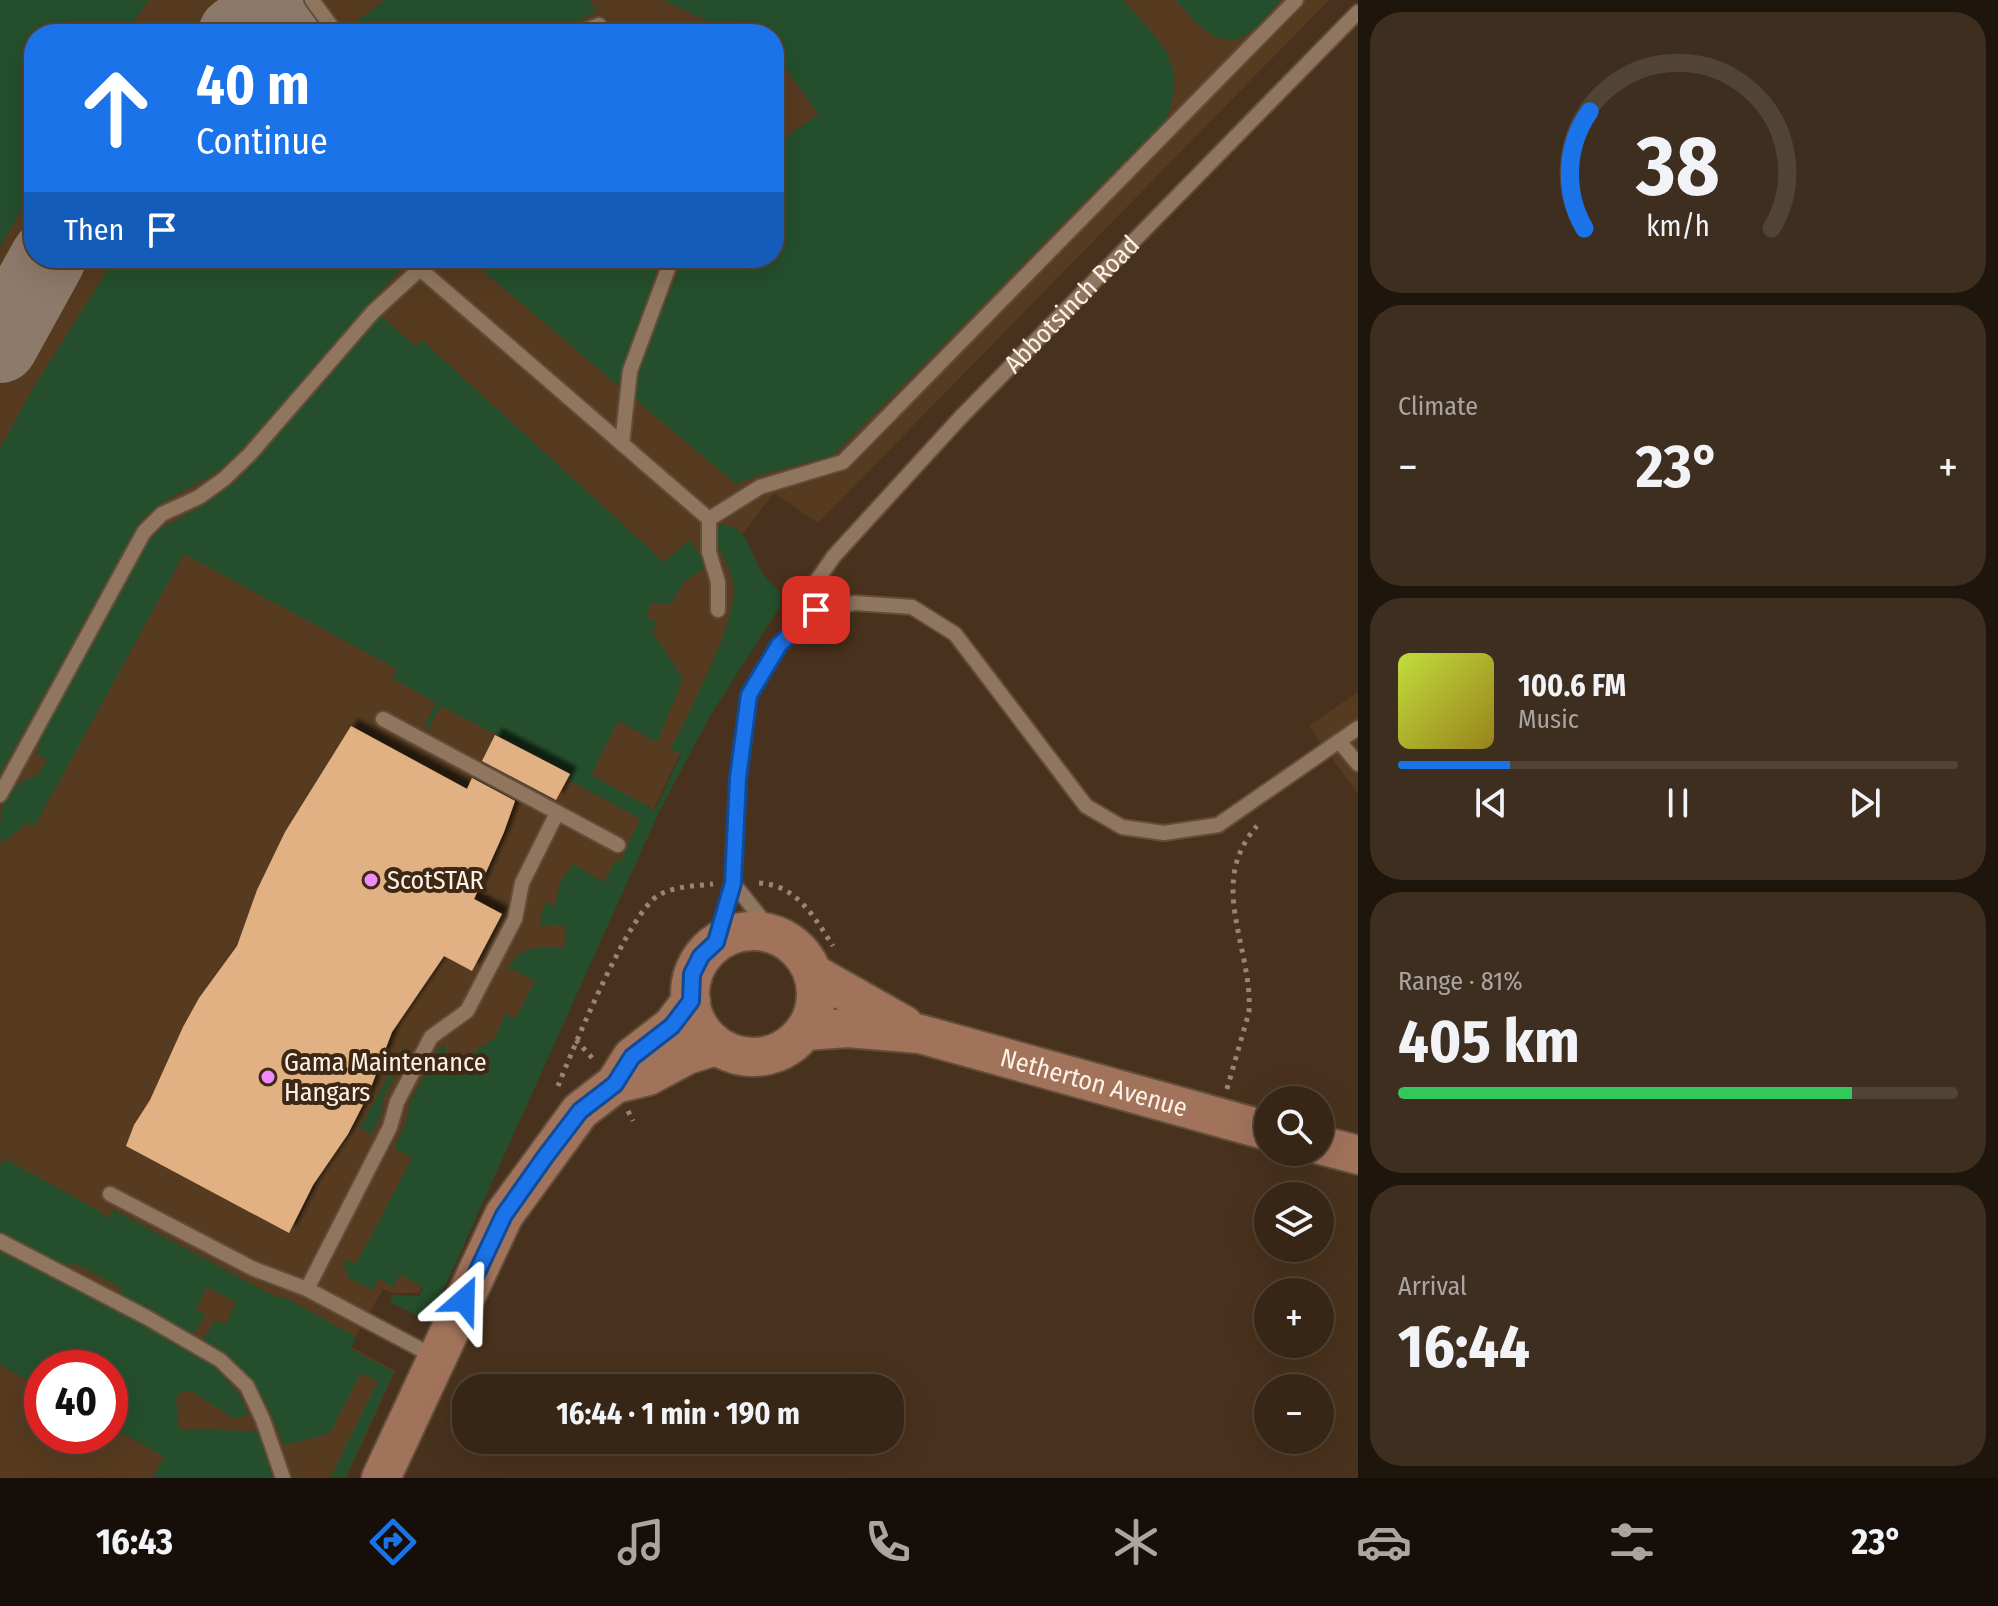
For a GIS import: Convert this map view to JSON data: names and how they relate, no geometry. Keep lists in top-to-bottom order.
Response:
{
  "streets": {
    "street": ["Netherton Avenue"],
    "lane": ["Abbotsinch Road"]
  },
  "places": ["ScotSTAR", "Gama Maintenance Hangars"],
  "page": {
    "turn": ["40 m", "Continue"],
    "then": "Then",
    "tile": [
      "Climate",
      ["Range · 81%", "405 km"],
      ["Arrival", "16:44"]
    ],
    "heat": ["−", "23°", "+"],
    "song": ["100.6 FM", "Music"],
    "map_buttons": ["+", "−"],
    "limit": "40",
    "trip": "16:44 · 1 min · 190 m",
    "tabs": ["16:43", "23°"],
    "gauge": ["38", "km/h"]
  }
}
